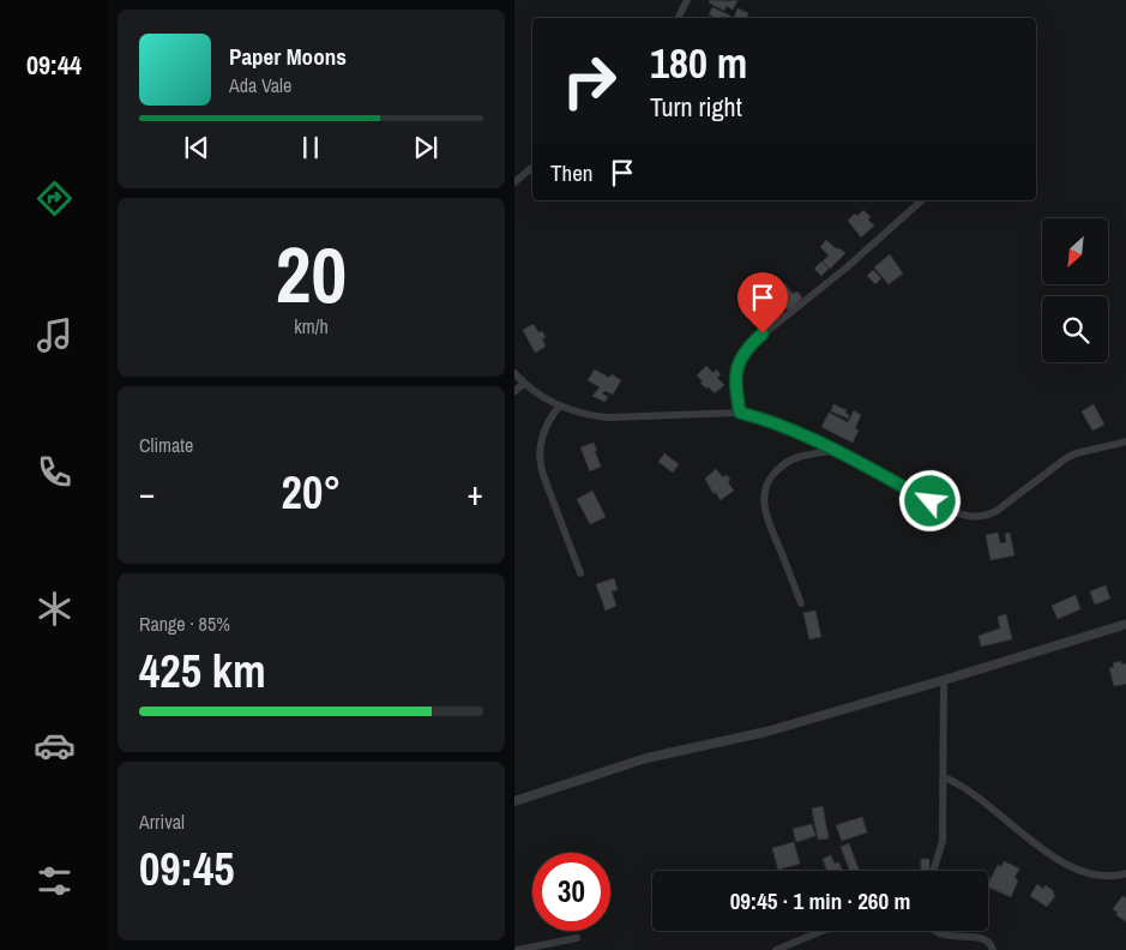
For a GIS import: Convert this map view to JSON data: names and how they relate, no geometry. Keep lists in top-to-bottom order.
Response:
{
  "north": "bottom left",
  "page": {
    "tabs": "09:44",
    "turn": ["180 m", "Turn right"],
    "song": ["Paper Moons", "Ada Vale"],
    "then": "Then",
    "tile": [
      ["20", "km/h"],
      "Climate",
      ["Range · 85%", "425 km"],
      ["Arrival", "09:45"]
    ],
    "heat": ["−", "20°", "+"],
    "limit": "30",
    "trip": "09:45 · 1 min · 260 m"
  }
}
